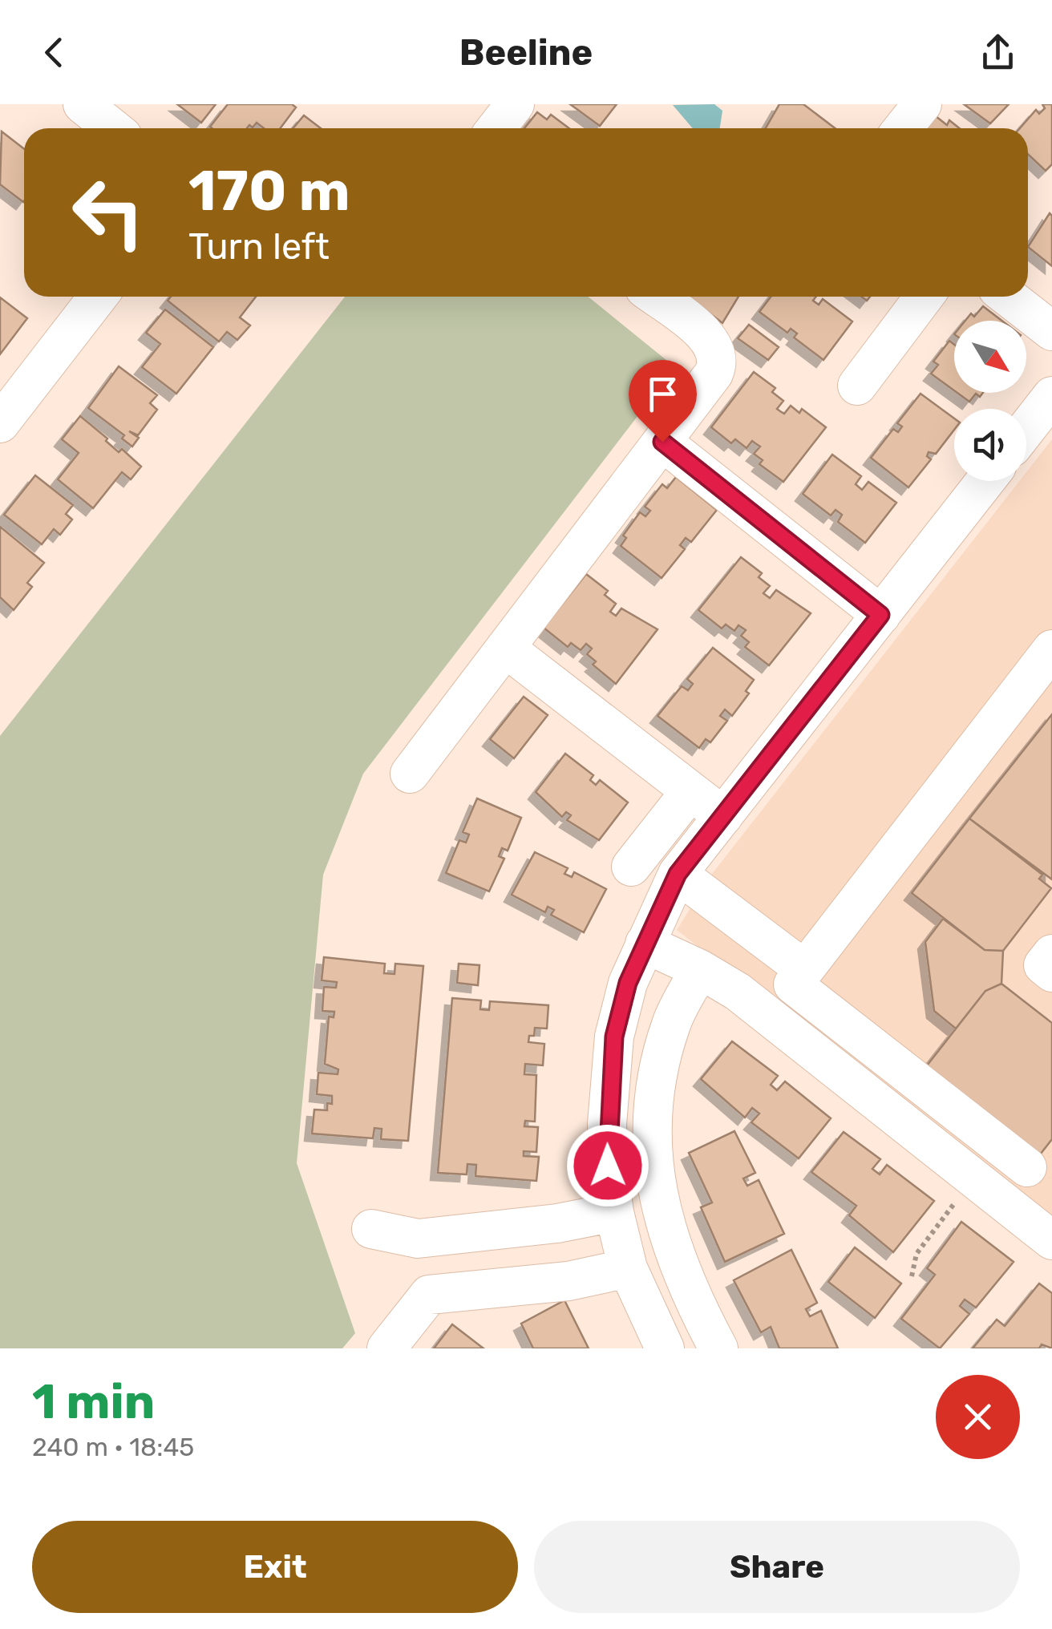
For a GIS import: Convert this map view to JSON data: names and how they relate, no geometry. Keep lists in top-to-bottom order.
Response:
{
  "north": "bottom right",
  "page": {
    "header": "Beeline",
    "turn": ["170 m", "Turn left"],
    "heading": ["1 min", "240 m · 18:45"],
    "buttons": ["Exit", "Share"]
  }
}
